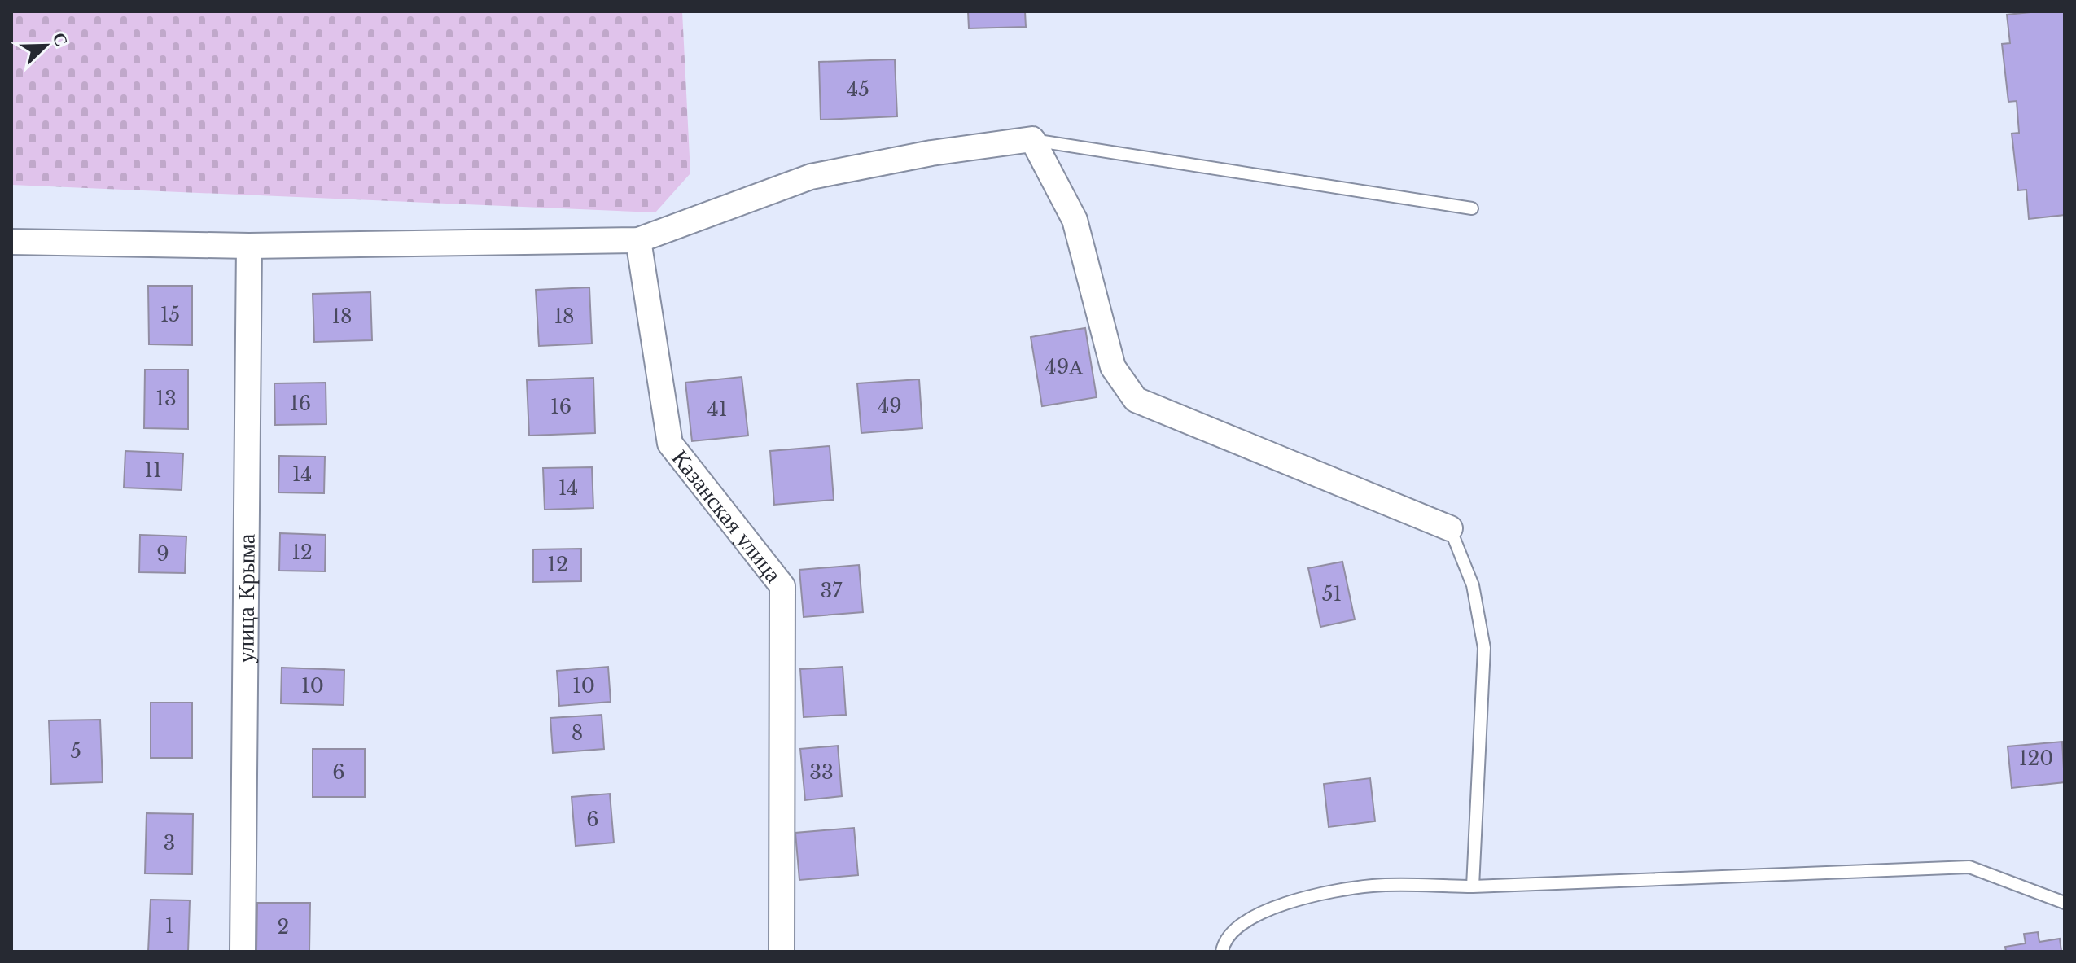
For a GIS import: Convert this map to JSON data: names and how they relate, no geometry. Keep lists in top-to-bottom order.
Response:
{
  "streets": {
    "street": ["Казанская улица", "улица Крыма"]
  },
  "house_numbers": [
    "45",
    "15",
    "18",
    "18",
    "49А",
    "13",
    "16",
    "49",
    "16",
    "41",
    "11",
    "14",
    "14",
    "12",
    "9",
    "12",
    "37",
    "51",
    "10",
    "10",
    "8",
    "5",
    "120",
    "6",
    "33",
    "6",
    "3",
    "1",
    "2"
  ],
  "north": "top right"
}
